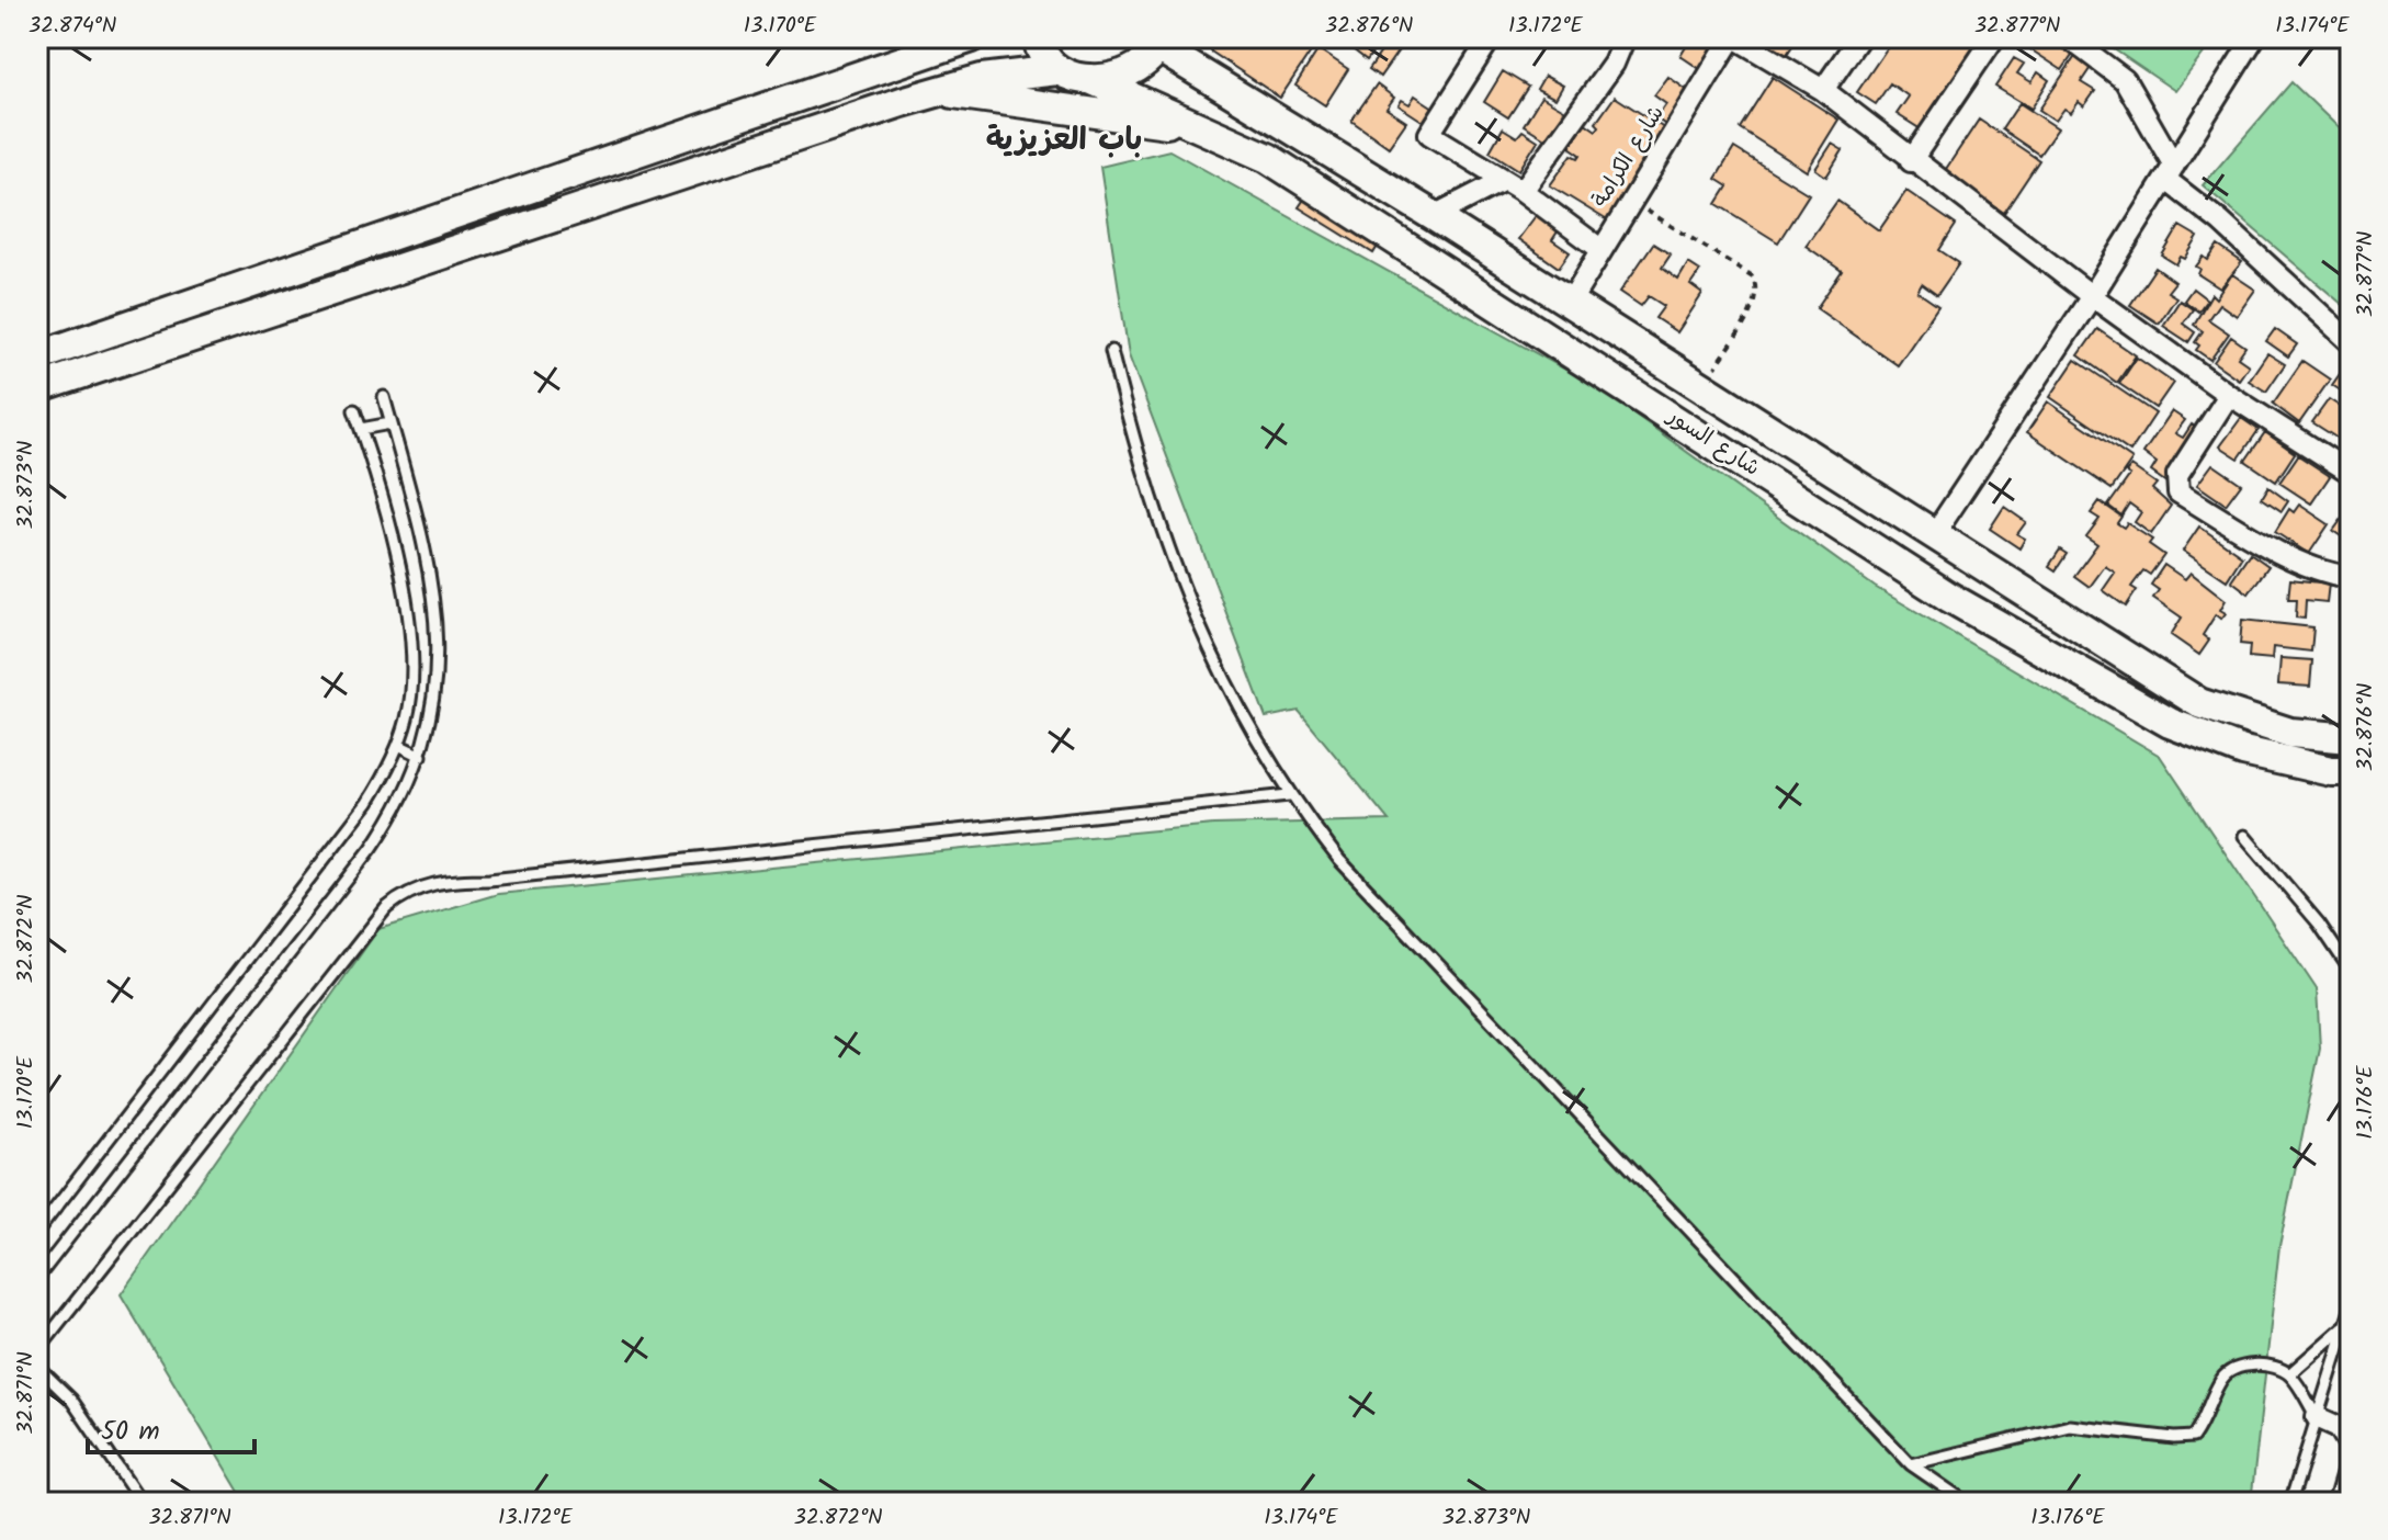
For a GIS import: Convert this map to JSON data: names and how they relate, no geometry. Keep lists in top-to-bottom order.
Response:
{
  "streets": {
    "main road": ["شارع السور"],
    "street": ["شارع الكرامة"]
  },
  "crossings": [
    ["شارع الكرامة", "شارع السور"]
  ],
  "districts": ["باب العزيزية"],
  "scale_bar": "50 m",
  "coordinates": [
    "32.874°N",
    "13.170°E",
    "32.876°N",
    "13.172°E",
    "32.877°N",
    "13.174°E",
    "32.873°N",
    "32.872°N",
    "13.176°E",
    "32.871°N"
  ]
}
